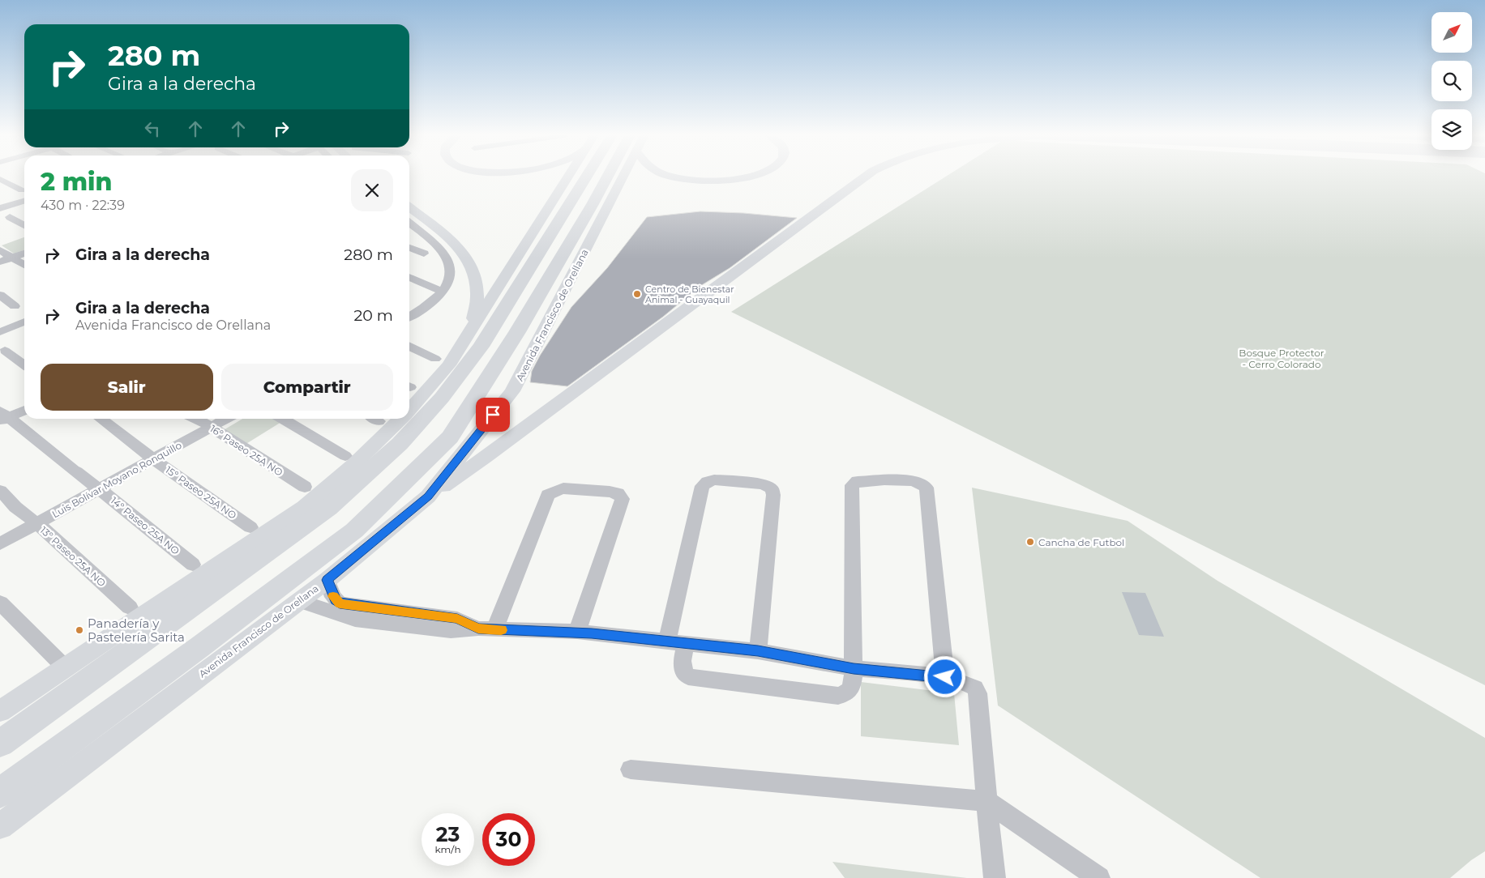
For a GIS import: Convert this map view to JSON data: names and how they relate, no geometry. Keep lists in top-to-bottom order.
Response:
{
  "streets": {
    "highway": ["Avenida Francisco de Orellana"],
    "street": [
      "16º Paseo 25A NO",
      "Luis Bolívar Moyano Ronquillo",
      "15º Paseo 25A NO",
      "14º Paseo 25A NO",
      "13º Paseo 25A NO"
    ]
  },
  "crossings": [
    ["16º Paseo 25A NO", "Luis Bolívar Moyano Ronquillo"],
    ["Luis Bolívar Moyano Ronquillo", "15º Paseo 25A NO"],
    ["Luis Bolívar Moyano Ronquillo", "14º Paseo 25A NO"],
    ["Luis Bolívar Moyano Ronquillo", "13º Paseo 25A NO"]
  ],
  "parks": ["Bosque Protector - Cerro Colorado"],
  "places": ["Centro de Bienestar Animal - Guayaquil", "Cancha de Futbol", "Panadería y Pastelería Sarita"],
  "north": "top right",
  "page": {
    "turn": ["280 m", "Gira a la derecha"],
    "heading": ["2 min", "430 m · 22:39"],
    "list": [
      {
        "name": "Gira a la derecha",
        "value": "280 m"
      },
      {
        "name": "Gira a la derecha",
        "note": "Avenida Francisco de Orellana",
        "value": "20 m"
      }
    ],
    "buttons": ["Salir", "Compartir"],
    "speed": "23 km/h",
    "limit": "30"
  }
}
